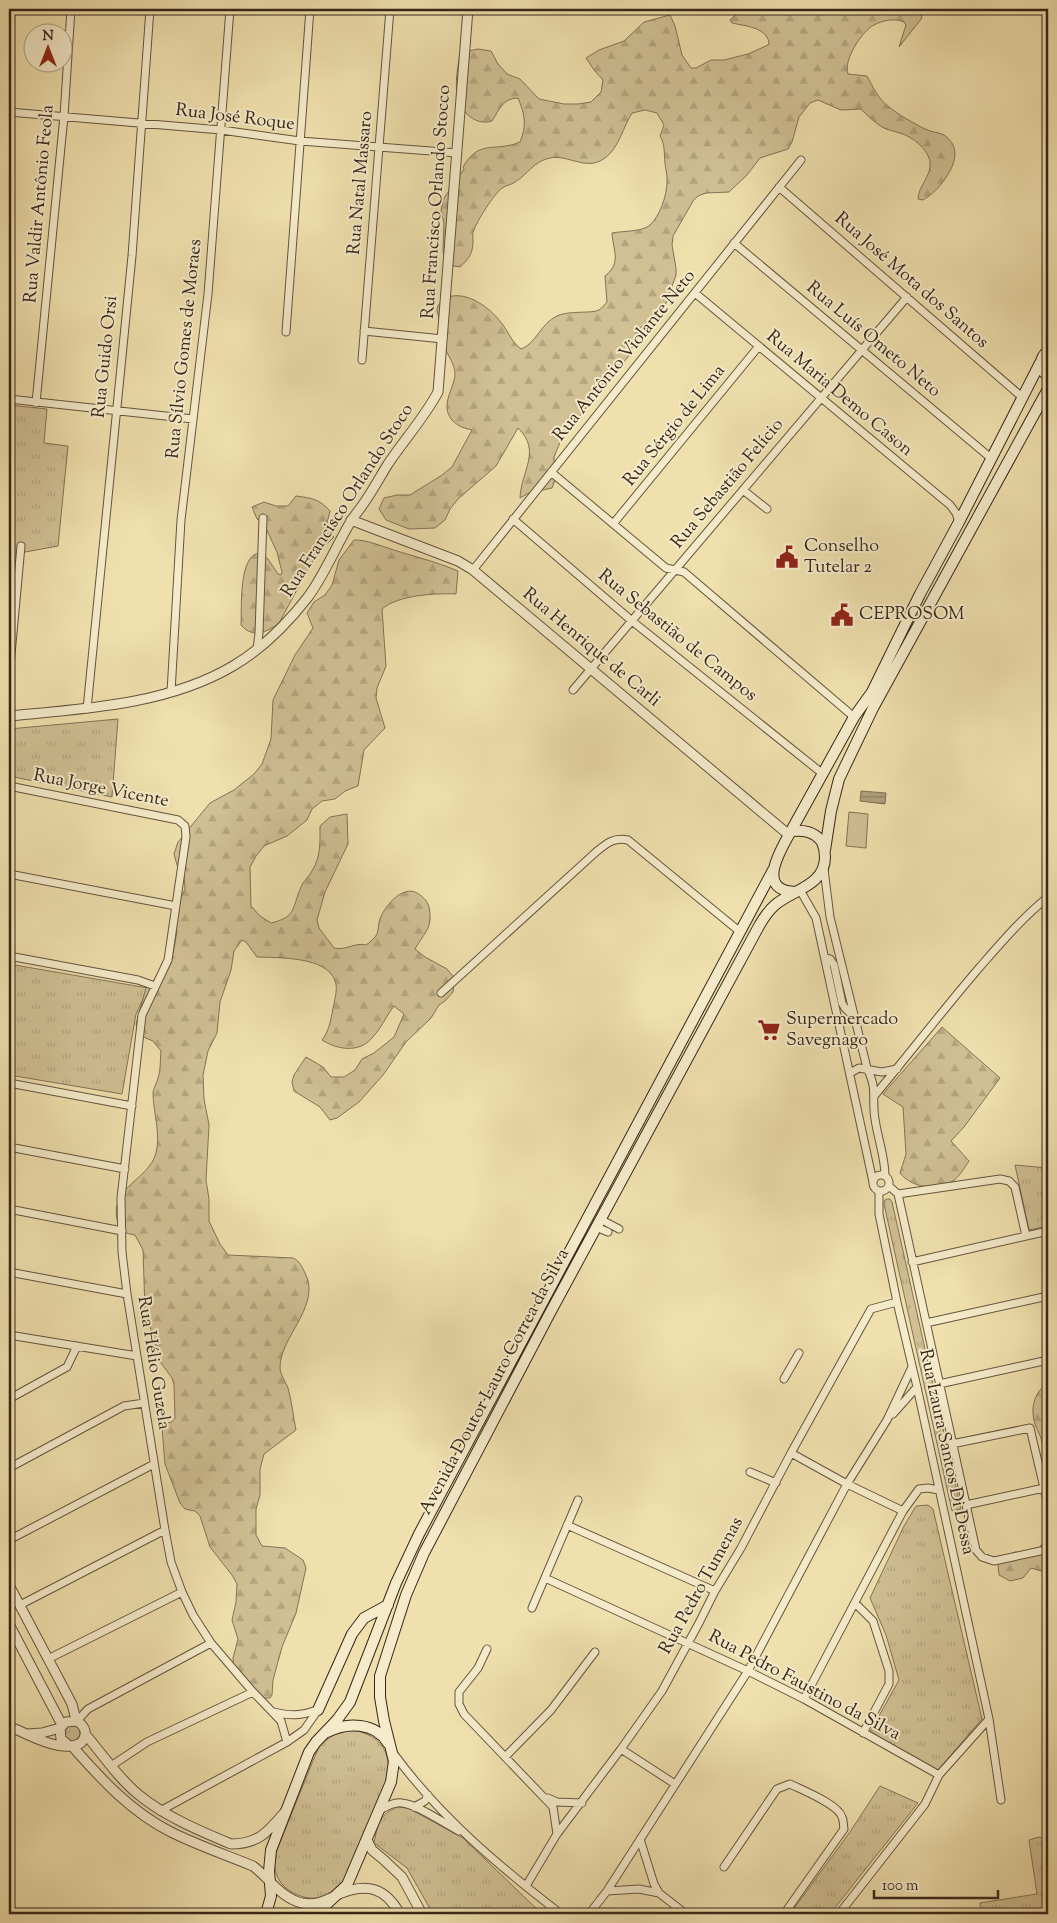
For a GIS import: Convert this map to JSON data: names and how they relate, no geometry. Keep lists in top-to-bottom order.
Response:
{
  "streets": {
    "main road": ["Avenida Doutor Lauro Correa da Silva"],
    "street": [
      "Rua José Roque",
      "Rua Natal Massaro",
      "Rua Francisco Orlando Stocco",
      "Rua Valdir Antônio Feola",
      "Rua José Mota dos Santos",
      "Rua Luís Ometo Neto",
      "Rua Sílvio Gomes de Moraes",
      "Rua Antônio Violante Neto",
      "Rua Guido Orsi",
      "Rua Maria Demo Cason",
      "Rua Sérgio de Lima",
      "Rua Sebastião Felício",
      "Rua Francisco Orlando Stoco",
      "Rua Sebastião de Campos",
      "Rua Henrique de Carli",
      "Rua Jorge Vicente",
      "Rua Hélio Guzela",
      "Rua Izaura Santos Di Dessa",
      "Rua Pedro Tumenas",
      "Rua Pedro Faustino da Silva"
    ]
  },
  "crossings": [
    ["Rua José Roque", "Rua Natal Massaro"],
    ["Rua José Roque", "Rua Francisco Orlando Stocco"],
    ["Rua José Roque", "Rua Valdir Antônio Feola"],
    ["Rua José Roque", "Rua Sílvio Gomes de Moraes"],
    ["Rua José Roque", "Rua Guido Orsi"],
    ["Rua Francisco Orlando Stocco", "Rua Francisco Orlando Stoco"],
    ["Rua José Mota dos Santos", "Rua Antônio Violante Neto"],
    ["Rua José Mota dos Santos", "Rua Sebastião Felício"],
    ["Rua Luís Ometo Neto", "Rua Antônio Violante Neto"],
    ["Rua Luís Ometo Neto", "Rua Sebastião Felício"],
    ["Rua Sílvio Gomes de Moraes", "Rua Francisco Orlando Stoco"],
    ["Rua Antônio Violante Neto", "Rua Maria Demo Cason"],
    ["Rua Antônio Violante Neto", "Rua Sebastião de Campos"],
    ["Rua Antônio Violante Neto", "Rua Henrique de Carli"],
    ["Rua Guido Orsi", "Rua Francisco Orlando Stoco"],
    ["Rua Maria Demo Cason", "Rua Sérgio de Lima"],
    ["Rua Maria Demo Cason", "Rua Sebastião Felício"],
    ["Rua Sebastião Felício", "Rua Sebastião de Campos"],
    ["Rua Sebastião Felício", "Rua Henrique de Carli"],
    ["Rua Francisco Orlando Stoco", "Rua Henrique de Carli"],
    ["Rua Henrique de Carli", "Avenida Doutor Lauro Correa da Silva"],
    ["Rua Jorge Vicente", "Rua Hélio Guzela"],
    ["Rua Izaura Santos Di Dessa", "Rua Pedro Tumenas"],
    ["Rua Pedro Tumenas", "Rua Pedro Faustino da Silva"]
  ],
  "places": {
    "public building": ["Conselho Tutelar 2", "CEPROSOM"],
    "supermarket": ["Supermercado Savegnago"]
  },
  "scale_bar": "100 m",
  "north": "top"
}
